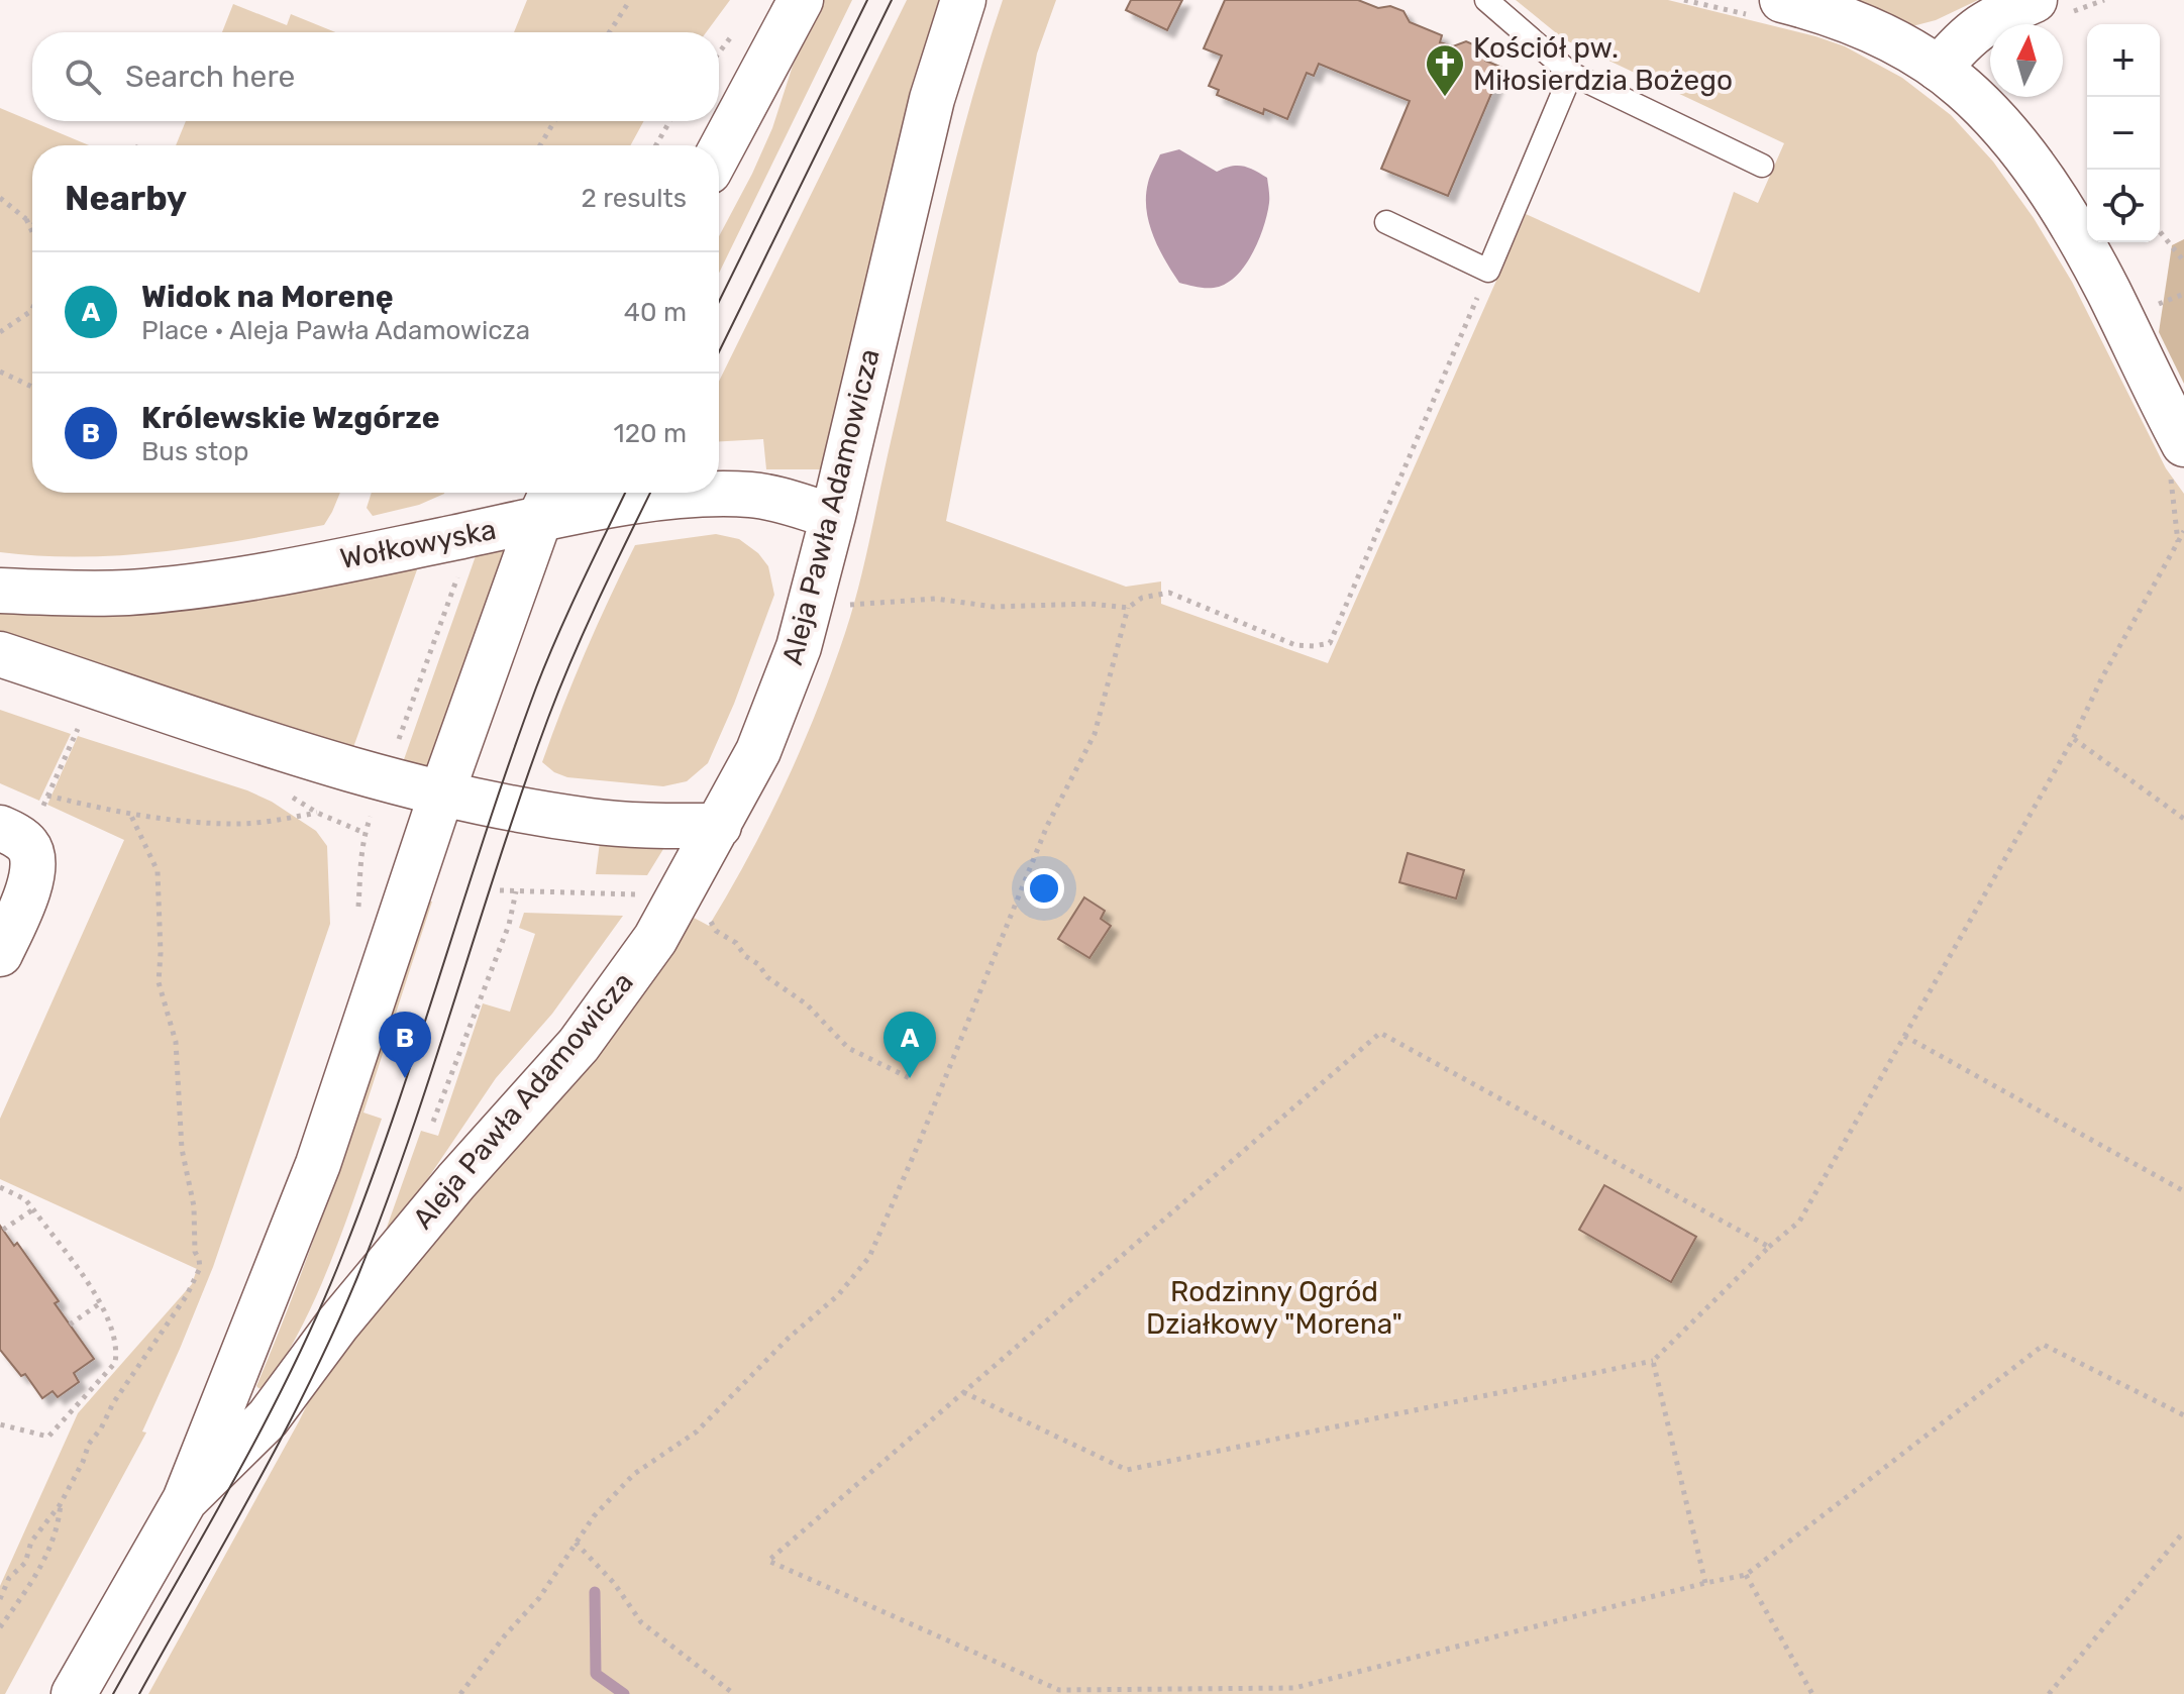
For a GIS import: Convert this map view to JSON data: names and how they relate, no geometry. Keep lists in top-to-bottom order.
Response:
{
  "streets": {
    "main road": ["Aleja Pawła Adamowicza", "Wołkowyska"]
  },
  "crossings": [
    ["Aleja Pawła Adamowicza", "Wołkowyska"]
  ],
  "parks": ["Rodzinny Ogród Działkowy \"Morena\""],
  "places": {
    "church": ["Kościół pw. Miłosierdzia Bożego"]
  },
  "north": "top",
  "page": {
    "map_buttons": ["+", "−"],
    "search": "Search here",
    "heading": ["Nearby", "2 results"],
    "list": [
      {
        "mark": "A",
        "name": "Widok na Morenę",
        "note": "Place · Aleja Pawła Adamowicza",
        "value": "40 m"
      },
      {
        "mark": "B",
        "name": "Królewskie Wzgórze",
        "note": "Bus stop",
        "value": "120 m"
      }
    ],
    "pins": ["A", "B"]
  }
}
